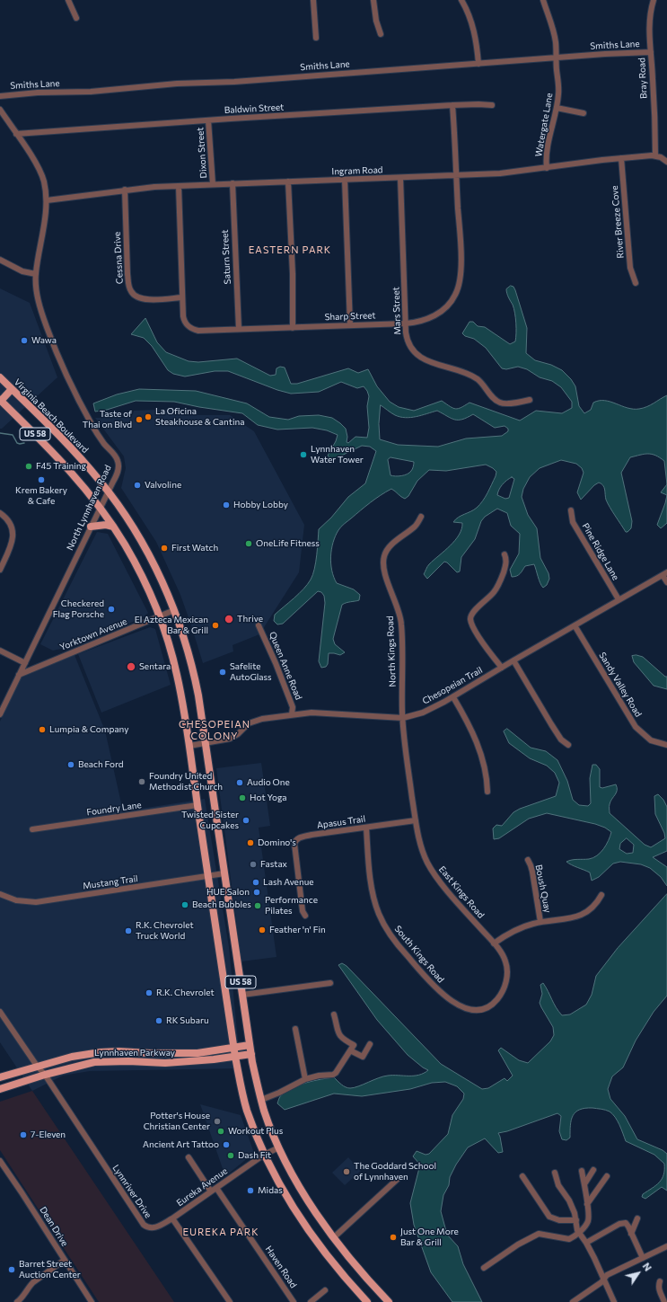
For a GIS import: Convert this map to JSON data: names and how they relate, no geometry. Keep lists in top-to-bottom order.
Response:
{
  "streets": {
    "main road": ["Virginia Beach Boulevard", "US 58", "Lynnhaven Parkway"],
    "street": [
      "Smiths Lane",
      "Bray Road",
      "Baldwin Street",
      "Watergate Lane",
      "Dixon Street",
      "Ingram Road",
      "River Breeze Cove",
      "Saturn Street",
      "Cessna Drive",
      "Mars Street",
      "Sharp Street",
      "North Lynnhaven Road",
      "Pine Ridge Lane",
      "Yorktown Avenue",
      "North Kings Road",
      "Queen Anne Road",
      "Sandy Valley Road",
      "Chesopeian Trail",
      "Foundry Lane",
      "Apasus Trail",
      "Mustang Trail",
      "Boush Quay",
      "East Kings Road",
      "South Kings Road",
      "Eureka Avenue",
      "Lynnriver Drive",
      "Dean Drive",
      "Haven Road"
    ]
  },
  "crossings": [
    ["Smiths Lane", "Bray Road"],
    ["Smiths Lane", "Watergate Lane"],
    ["Bray Road", "Ingram Road"],
    ["Baldwin Street", "Dixon Street"],
    ["Baldwin Street", "Sharp Street"],
    ["Baldwin Street", "North Lynnhaven Road"],
    ["Watergate Lane", "Ingram Road"],
    ["Dixon Street", "Ingram Road"],
    ["Ingram Road", "River Breeze Cove"],
    ["Ingram Road", "Saturn Street"],
    ["Ingram Road", "Cessna Drive"],
    ["Ingram Road", "Mars Street"],
    ["Ingram Road", "Sharp Street"],
    ["Ingram Road", "North Lynnhaven Road"],
    ["Saturn Street", "Sharp Street"],
    ["Cessna Drive", "Sharp Street"],
    ["Mars Street", "Sharp Street"],
    ["Virginia Beach Boulevard", "North Lynnhaven Road"],
    ["Virginia Beach Boulevard", "Yorktown Avenue"],
    ["Virginia Beach Boulevard", "Chesopeian Trail"],
    ["Virginia Beach Boulevard", "Mustang Trail"],
    ["Virginia Beach Boulevard", "Lynnhaven Parkway"],
    ["Virginia Beach Boulevard", "Eureka Avenue"],
    ["US 58", "North Lynnhaven Road"],
    ["US 58", "Yorktown Avenue"],
    ["US 58", "Chesopeian Trail"],
    ["US 58", "Foundry Lane"],
    ["US 58", "Mustang Trail"],
    ["US 58", "Lynnhaven Parkway"],
    ["US 58", "Eureka Avenue"],
    ["North Lynnhaven Road", "Yorktown Avenue"],
    ["Pine Ridge Lane", "Chesopeian Trail"],
    ["North Kings Road", "Chesopeian Trail"],
    ["North Kings Road", "East Kings Road"],
    ["Queen Anne Road", "Chesopeian Trail"],
    ["Sandy Valley Road", "Chesopeian Trail"],
    ["Chesopeian Trail", "East Kings Road"],
    ["Apasus Trail", "East Kings Road"],
    ["Apasus Trail", "South Kings Road"],
    ["East Kings Road", "South Kings Road"],
    ["Lynnhaven Parkway", "Lynnriver Drive"],
    ["Eureka Avenue", "Lynnriver Drive"],
    ["Eureka Avenue", "Haven Road"]
  ],
  "districts": ["EASTERN PARK", "CHESOPEIAN COLONY", "EUREKA PARK"],
  "places": [
    "Wawa",
    "La Oficina Steakhouse & Cantina",
    "Taste of Thai on Blvd",
    "Lynnhaven Water Tower",
    "F45 Training",
    "Krem Bakery & Cafe",
    "Valvoline",
    "Hobby Lobby",
    "OneLife Fitness",
    "First Watch",
    "Checkered Flag Porsche",
    "Thrive",
    "El Azteca Mexican Bar & Grill",
    "Sentara",
    "Safelite AutoGlass",
    "Lumpia & Company",
    "Beach Ford",
    "Foundry United Methodist Church",
    "Audio One",
    "Hot Yoga",
    "Twisted Sister Cupcakes",
    "Domino's",
    "Fastax",
    "Lash Avenue",
    "HUE Salon",
    "Beach Bubbles",
    "Performance Pilates",
    "Feather 'n' Fin",
    "R.K. Chevrolet Truck World",
    "R.K. Chevrolet",
    "RK Subaru",
    "Potter's House Christian Center",
    "Workout Plus",
    "7-Eleven",
    "Ancient Art Tattoo",
    "Dash Fit",
    "The Goddard School of Lynnhaven",
    "Midas",
    "Just One More Bar & Grill",
    "Barret Street Auction Center"
  ],
  "north": "top right"
}
